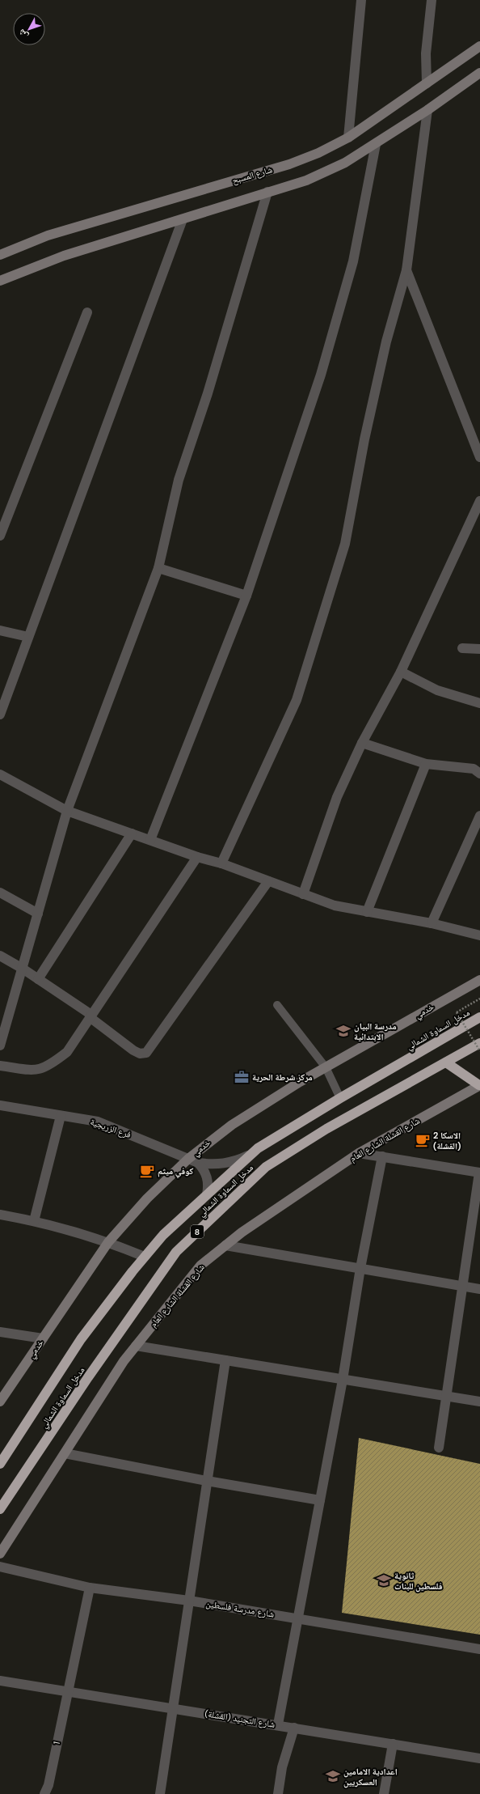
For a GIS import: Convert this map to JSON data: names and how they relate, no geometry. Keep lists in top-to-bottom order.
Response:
{
  "streets": {
    "highway": ["مدخل السماوة الشمالي", "8"],
    "main road": ["شارع المسبح", "خدمي", "شارع القشلة الشارع العام"],
    "street": [
      "فرع الزريجية",
      "شارع مدرسة فلسطين",
      "شارع التجنيد (القشلة)",
      "1"
    ]
  },
  "crossings": [
    ["خدمي", "فرع الزريجية"],
    ["مدخل السماوة الشمالي", "فرع الزريجية"],
    ["شارع مدرسة فلسطين", "1"],
    ["شارع التجنيد (القشلة)", "1"]
  ],
  "places": {
    "school or university": ["مدرسة البيان الابتدائية", "ثانوية فلسطين للبنات", "اعدادية الامامين العسكريين"],
    "office": ["مركز شرطة الحرية"],
    "cafe": ["الاسكا 2 (القشلة)", "كوفي ميثم"]
  },
  "north": "bottom left"
}
